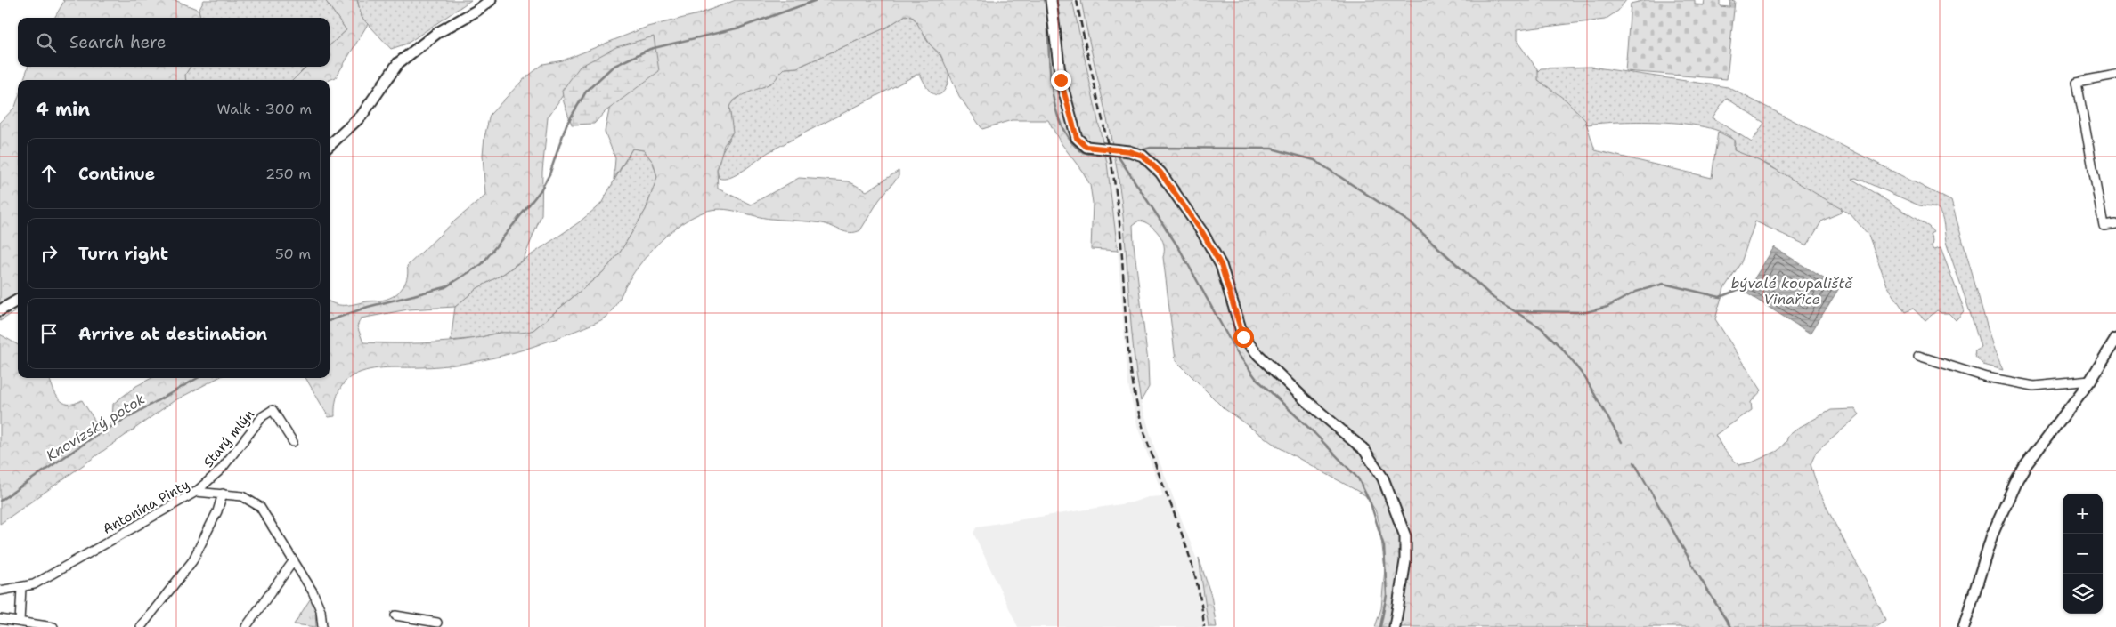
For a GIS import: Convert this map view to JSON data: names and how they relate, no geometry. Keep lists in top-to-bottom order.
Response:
{
  "streets": {
    "street": ["Starý mlýn", "Antonína Pinty"]
  },
  "crossings": [
    ["Starý mlýn", "Antonína Pinty"]
  ],
  "water": ["bývalé koupaliště Vinařice", "Knovízský potok"],
  "page": {
    "search": "Search here",
    "heading": ["4 min", "Walk · 300 m"],
    "list": [
      ["Continue", "250 m"],
      ["Turn right", "50 m"],
      "Arrive at destination"
    ],
    "map_buttons": ["+", "−"]
  }
}
